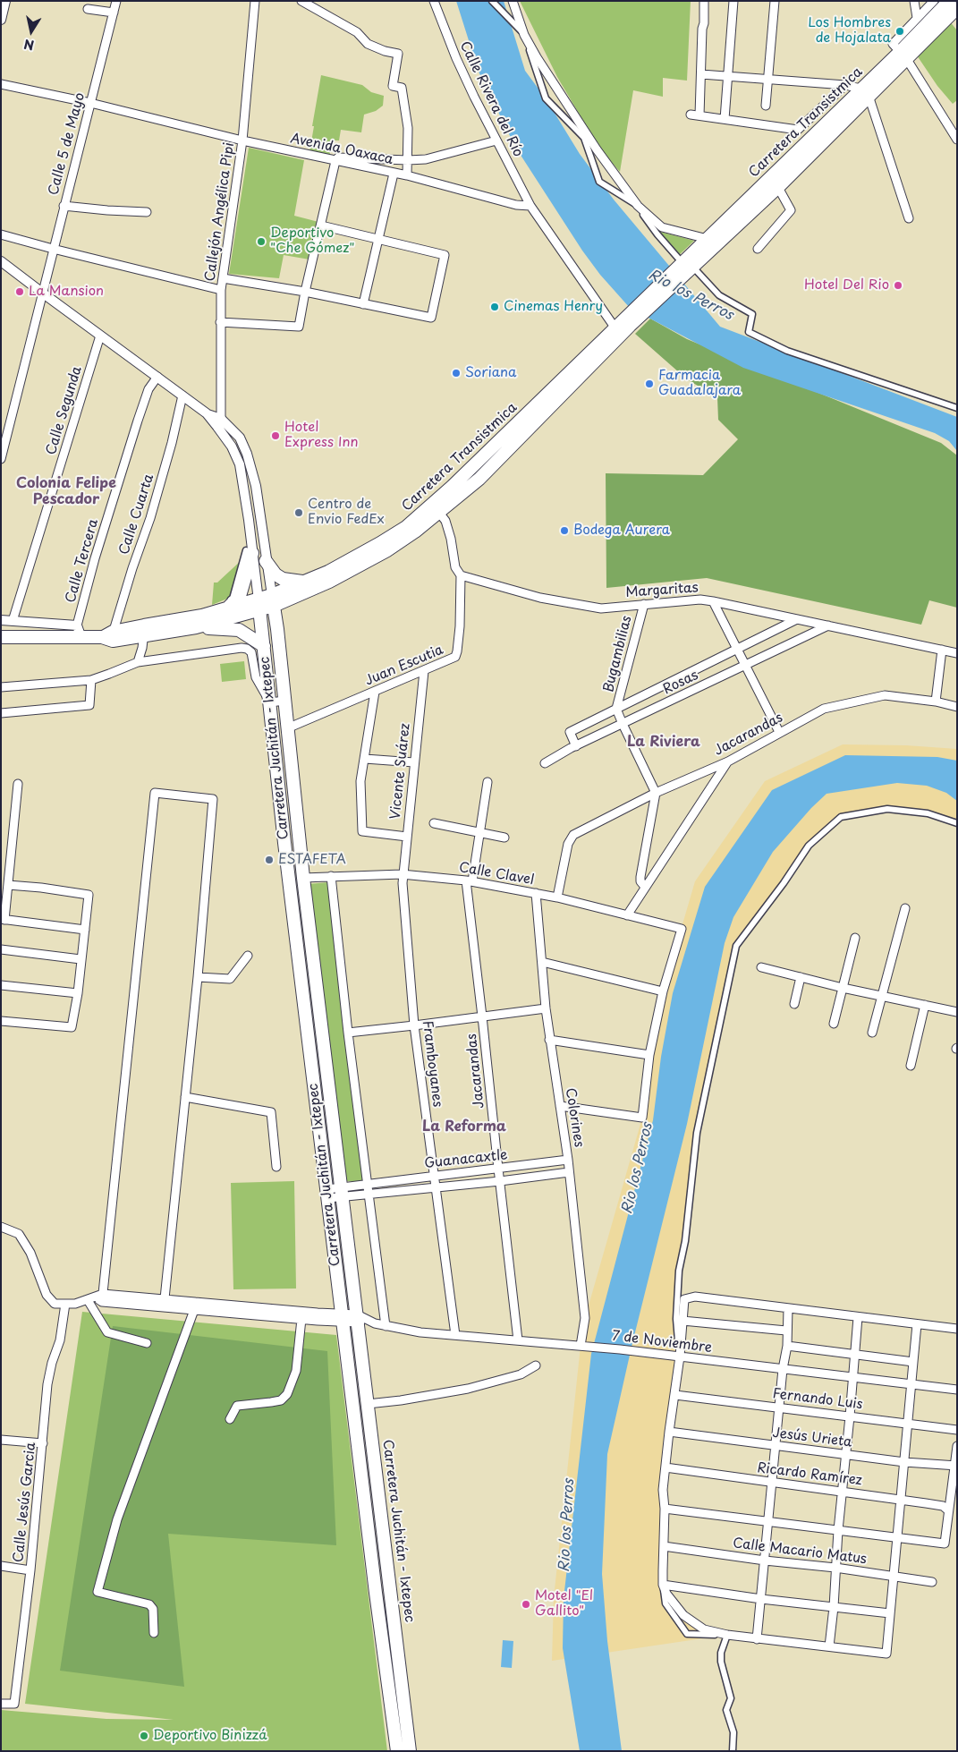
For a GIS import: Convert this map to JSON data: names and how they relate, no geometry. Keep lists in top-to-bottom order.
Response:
{
  "streets": {
    "main road": ["Carretera Transistmica", "Carretera Juchitán - Ixtepec"],
    "street": [
      "Calle Rivera del Río",
      "Calle 5 de Mayo",
      "Avenida Oaxaca",
      "Callejón Angélica Pipi",
      "Calle Segunda",
      "Calle Cuarta",
      "Calle Tercera",
      "Margaritas",
      "Bugambilias",
      "Juan Escutia",
      "Rosas",
      "Jacarandas",
      "Vicente Suárez",
      "Calle Clavel",
      "Framboyanes",
      "Colorines",
      "Guanacaxtle",
      "7 de Noviembre",
      "Fernando Luis",
      "Jesús Urieta",
      "Ricardo Ramírez",
      "Calle Jesús Garcia",
      "Calle Macario Matus"
    ]
  },
  "crossings": [
    ["Calle Rivera del Río", "Avenida Oaxaca"],
    ["Carretera Transistmica", "Calle Cuarta"],
    ["Carretera Transistmica", "Carretera Juchitán - Ixtepec"],
    ["Calle 5 de Mayo", "Avenida Oaxaca"],
    ["Avenida Oaxaca", "Callejón Angélica Pipi"],
    ["Margaritas", "Bugambilias"],
    ["Margaritas", "Juan Escutia"],
    ["Margaritas", "Rosas"],
    ["Bugambilias", "Rosas"],
    ["Bugambilias", "Jacarandas"],
    ["Juan Escutia", "Carretera Juchitán - Ixtepec"],
    ["Juan Escutia", "Vicente Suárez"],
    ["Jacarandas", "Calle Clavel"],
    ["Jacarandas", "Guanacaxtle"],
    ["Jacarandas", "7 de Noviembre"],
    ["Carretera Juchitán - Ixtepec", "Calle Clavel"],
    ["Carretera Juchitán - Ixtepec", "Guanacaxtle"],
    ["Carretera Juchitán - Ixtepec", "7 de Noviembre"],
    ["Vicente Suárez", "Calle Clavel"],
    ["Vicente Suárez", "Framboyanes"],
    ["Calle Clavel", "Framboyanes"],
    ["Calle Clavel", "Colorines"],
    ["Framboyanes", "Guanacaxtle"],
    ["Framboyanes", "7 de Noviembre"],
    ["Colorines", "Guanacaxtle"],
    ["Colorines", "7 de Noviembre"]
  ],
  "districts": ["Colonia Felipe Pescador", "La Riviera", "La Reforma"],
  "water": ["Rio los Perros"],
  "places": [
    "Los Hombres de Hojalata",
    "Deportivo \"Che Gómez\"",
    "Hotel Del Rio",
    "La Mansion",
    "Cinemas Henry",
    "Soriana",
    "Farmacia Guadalajara",
    "Hotel Express Inn",
    "Centro de Envio FedEx",
    "Bodega Aurera",
    "ESTAFETA",
    "Motel \"El Gallito\"",
    "Deportivo Binizzá"
  ],
  "north": "bottom"
}
